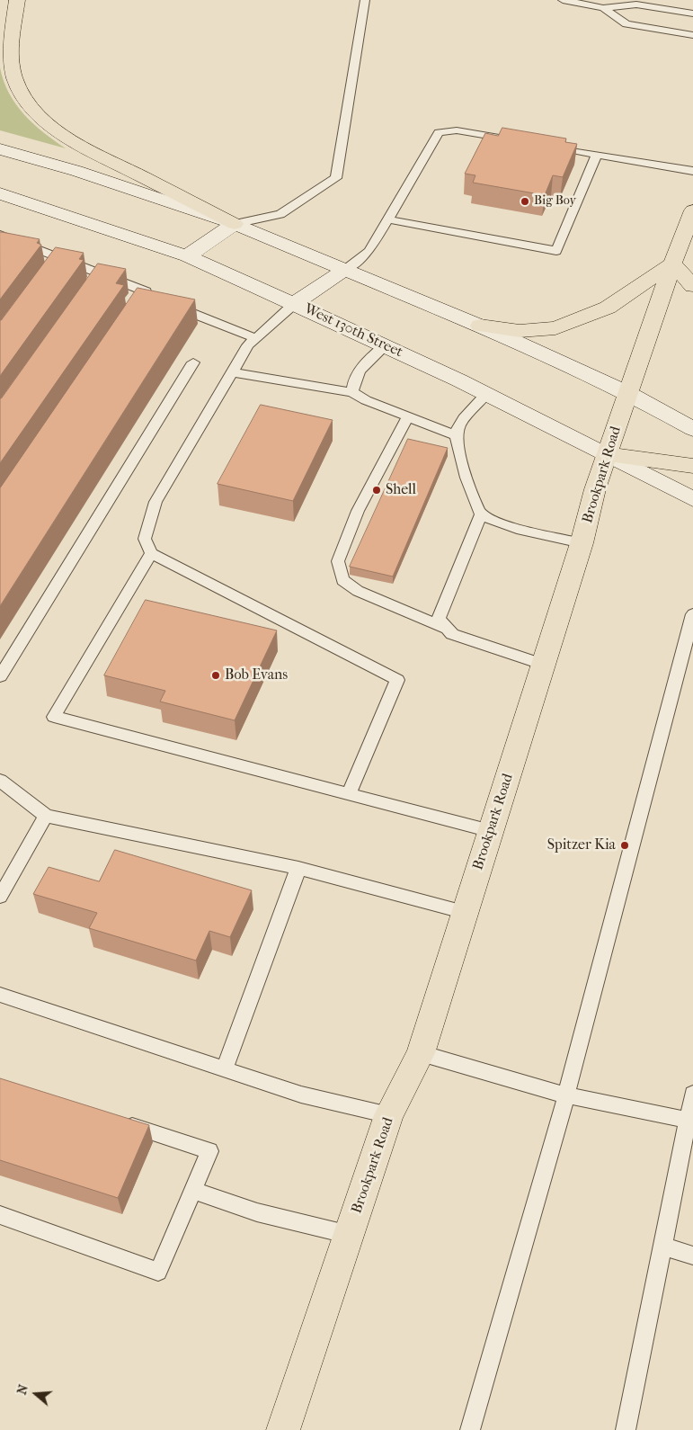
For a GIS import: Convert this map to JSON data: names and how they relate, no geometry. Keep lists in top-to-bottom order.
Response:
{
  "streets": {
    "main road": ["West 130th Street", "Brookpark Road"]
  },
  "crossings": [
    ["West 130th Street", "Brookpark Road"]
  ],
  "places": [
    "Big Boy",
    "Shell",
    "Bob Evans",
    "Spitzer Kia"
  ],
  "north": "left"
}
